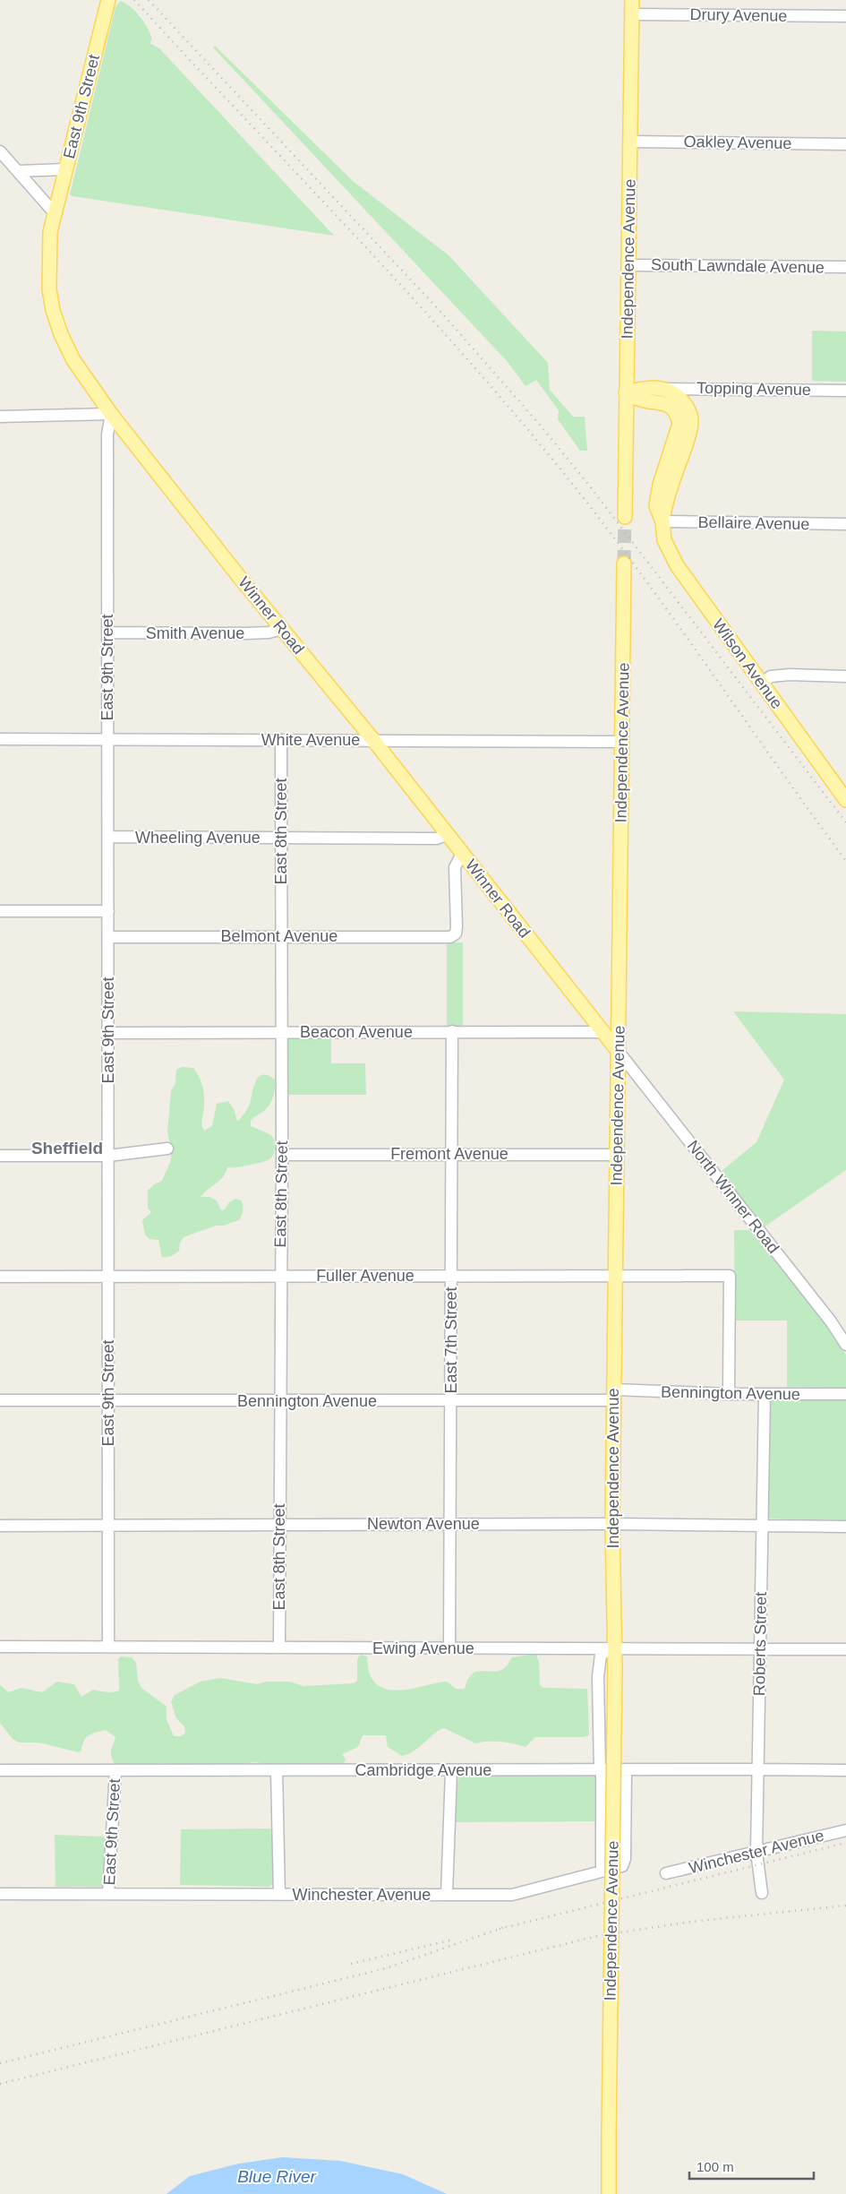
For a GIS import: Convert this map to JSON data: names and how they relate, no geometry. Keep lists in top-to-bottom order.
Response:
{
  "streets": {
    "main road": [
      "East 9th Street",
      "Independence Avenue",
      "Winner Road",
      "Wilson Avenue"
    ],
    "street": [
      "Drury Avenue",
      "Oakley Avenue",
      "South Lawndale Avenue",
      "Topping Avenue",
      "Bellaire Avenue",
      "Smith Avenue",
      "White Avenue",
      "East 8th Street",
      "Wheeling Avenue",
      "Belmont Avenue",
      "Beacon Avenue",
      "Fremont Avenue",
      "North Winner Road",
      "Fuller Avenue",
      "East 7th Street",
      "Bennington Avenue",
      "Newton Avenue",
      "Roberts Street",
      "Ewing Avenue",
      "Cambridge Avenue",
      "Winchester Avenue"
    ]
  },
  "crossings": [
    ["Drury Avenue", "Independence Avenue"],
    ["East 9th Street", "Winner Road"],
    ["East 9th Street", "Smith Avenue"],
    ["East 9th Street", "White Avenue"],
    ["East 9th Street", "Wheeling Avenue"],
    ["East 9th Street", "Belmont Avenue"],
    ["East 9th Street", "Beacon Avenue"],
    ["East 9th Street", "Fuller Avenue"],
    ["East 9th Street", "Bennington Avenue"],
    ["East 9th Street", "Newton Avenue"],
    ["East 9th Street", "Ewing Avenue"],
    ["East 9th Street", "Cambridge Avenue"],
    ["East 9th Street", "Winchester Avenue"],
    ["Oakley Avenue", "Independence Avenue"],
    ["Independence Avenue", "South Lawndale Avenue"],
    ["Independence Avenue", "Winner Road"],
    ["Independence Avenue", "Wilson Avenue"],
    ["Independence Avenue", "White Avenue"],
    ["Independence Avenue", "Fremont Avenue"],
    ["Independence Avenue", "North Winner Road"],
    ["Independence Avenue", "Fuller Avenue"],
    ["Independence Avenue", "Bennington Avenue"],
    ["Independence Avenue", "Newton Avenue"],
    ["Independence Avenue", "Ewing Avenue"],
    ["Independence Avenue", "Cambridge Avenue"],
    ["Independence Avenue", "Winchester Avenue"],
    ["Topping Avenue", "Wilson Avenue"],
    ["Bellaire Avenue", "Wilson Avenue"],
    ["Winner Road", "Smith Avenue"],
    ["Winner Road", "White Avenue"],
    ["Winner Road", "Wheeling Avenue"],
    ["Winner Road", "Belmont Avenue"],
    ["Winner Road", "Beacon Avenue"],
    ["Winner Road", "North Winner Road"],
    ["White Avenue", "East 8th Street"],
    ["East 8th Street", "Wheeling Avenue"],
    ["East 8th Street", "Belmont Avenue"],
    ["East 8th Street", "Beacon Avenue"],
    ["East 8th Street", "Fremont Avenue"],
    ["East 8th Street", "Fuller Avenue"],
    ["East 8th Street", "Bennington Avenue"],
    ["East 8th Street", "Newton Avenue"],
    ["East 8th Street", "Ewing Avenue"],
    ["Beacon Avenue", "East 7th Street"],
    ["Fremont Avenue", "East 7th Street"],
    ["Fuller Avenue", "East 7th Street"],
    ["Fuller Avenue", "Bennington Avenue"],
    ["East 7th Street", "Bennington Avenue"],
    ["East 7th Street", "Newton Avenue"],
    ["East 7th Street", "Ewing Avenue"],
    ["Bennington Avenue", "Roberts Street"],
    ["Newton Avenue", "Roberts Street"],
    ["Roberts Street", "Ewing Avenue"],
    ["Roberts Street", "Cambridge Avenue"],
    ["Roberts Street", "Winchester Avenue"],
    ["Cambridge Avenue", "Winchester Avenue"]
  ],
  "districts": ["Sheffield"],
  "water": ["Blue River"],
  "scale_bar": "100 m"
}
